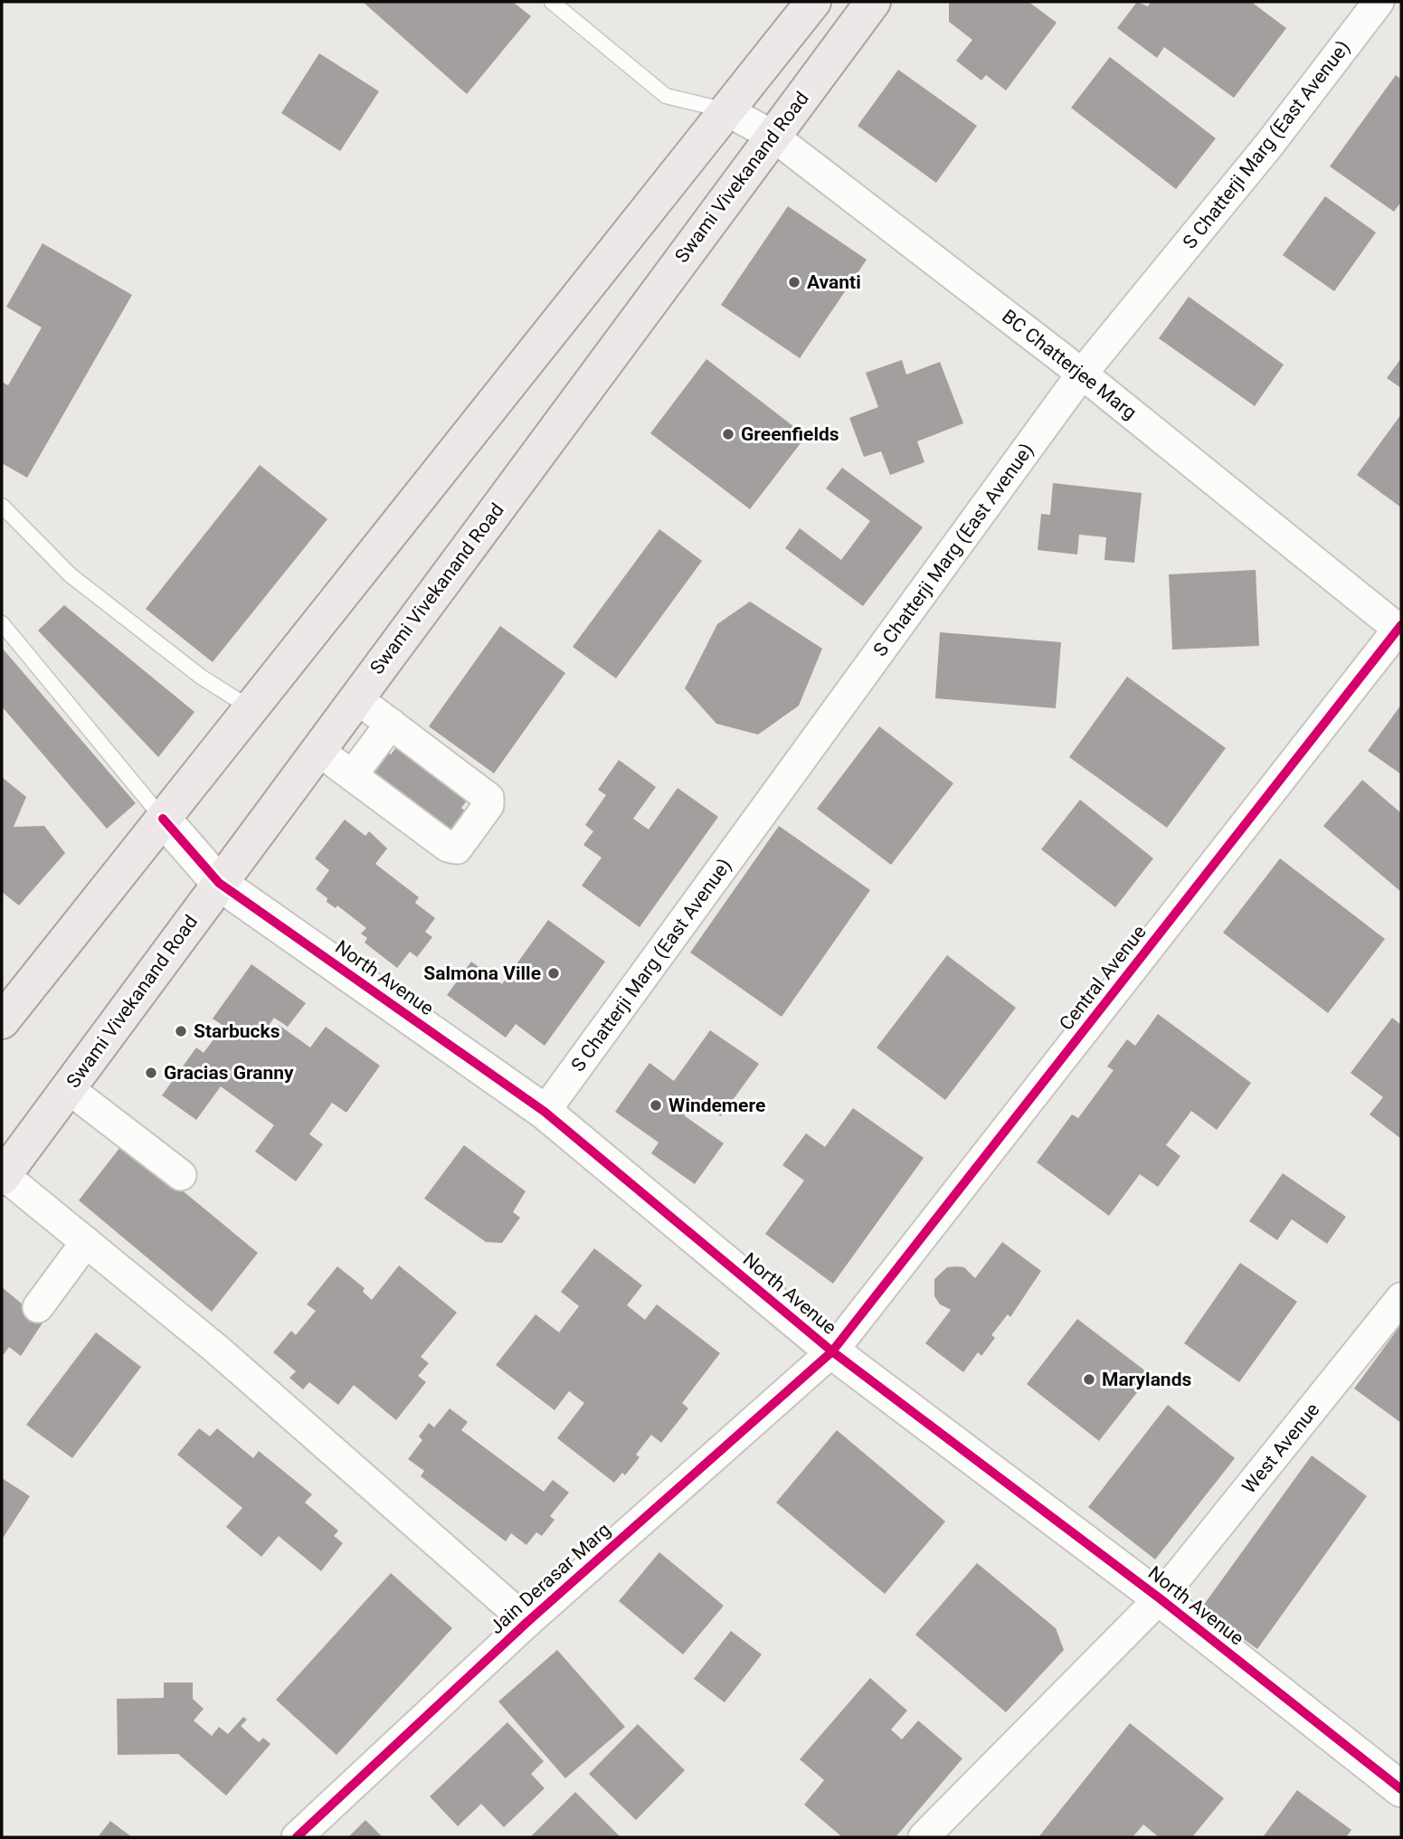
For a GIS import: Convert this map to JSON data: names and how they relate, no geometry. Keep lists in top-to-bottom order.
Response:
{
  "streets": {
    "main road": ["Swami Vivekanand Road"],
    "street": [
      "S Chatterji Marg (East Avenue)",
      "BC Chatterjee Marg",
      "North Avenue",
      "Central Avenue",
      "West Avenue",
      "Jain Derasar Marg"
    ]
  },
  "crossings": [
    ["S Chatterji Marg (East Avenue)", "BC Chatterjee Marg"],
    ["S Chatterji Marg (East Avenue)", "North Avenue"],
    ["Swami Vivekanand Road", "BC Chatterjee Marg"],
    ["Swami Vivekanand Road", "North Avenue"],
    ["BC Chatterjee Marg", "Central Avenue"],
    ["North Avenue", "Central Avenue"],
    ["North Avenue", "West Avenue"],
    ["North Avenue", "Jain Derasar Marg"],
    ["Central Avenue", "Jain Derasar Marg"]
  ],
  "places": [
    "Avanti",
    "Greenfields",
    "Salmona Ville",
    "Starbucks",
    "Gracias Granny",
    "Windemere",
    "Marylands"
  ]
}
